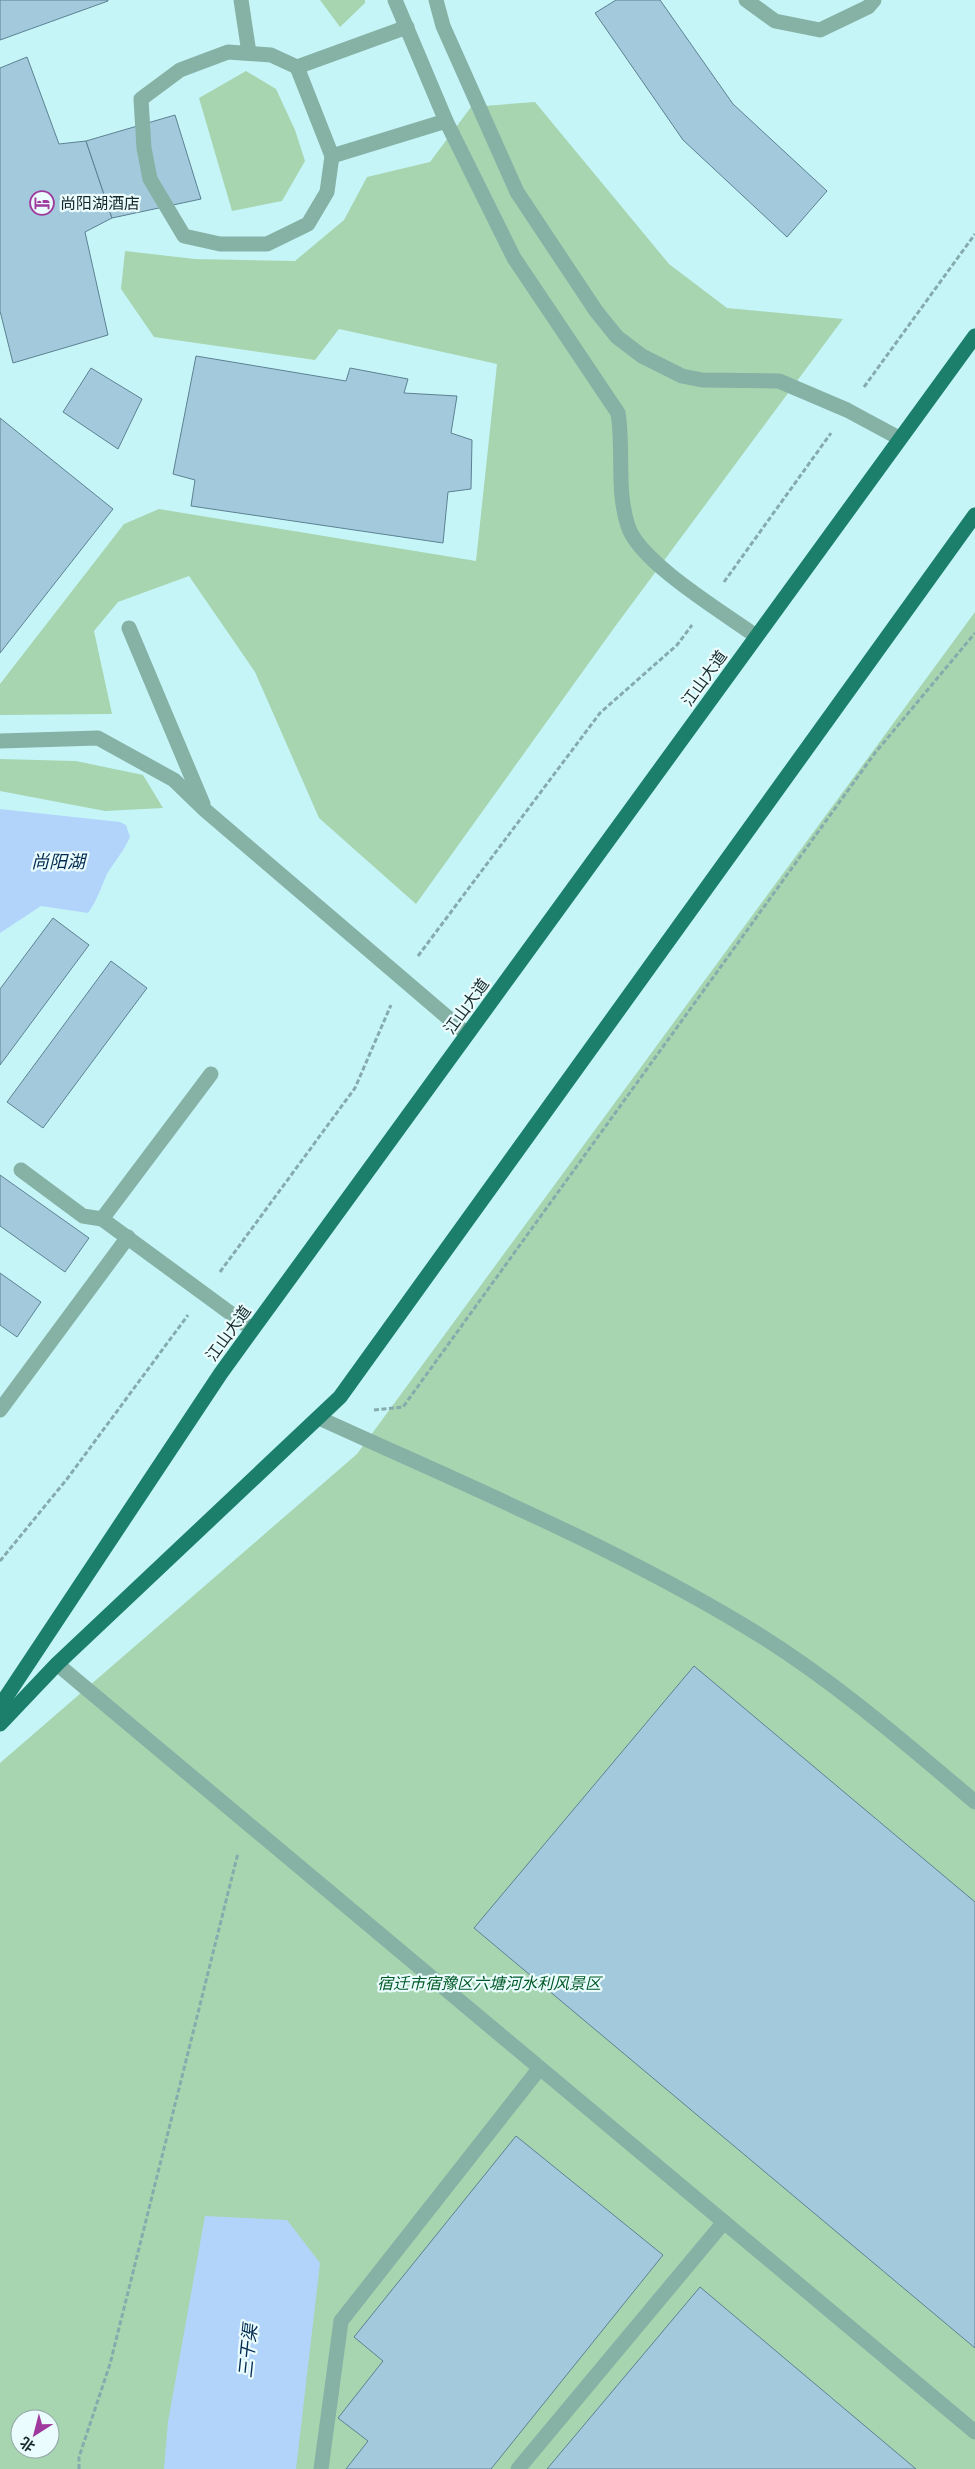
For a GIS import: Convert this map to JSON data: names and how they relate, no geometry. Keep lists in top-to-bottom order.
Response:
{
  "streets": {
    "main road": ["江山大道"]
  },
  "water": ["尚阳湖", "三干渠"],
  "parks": ["宿迁市宿豫区六塘河水利风景区"],
  "places": {
    "hotel": ["尚阳湖酒店"]
  },
  "north": "bottom left"
}
